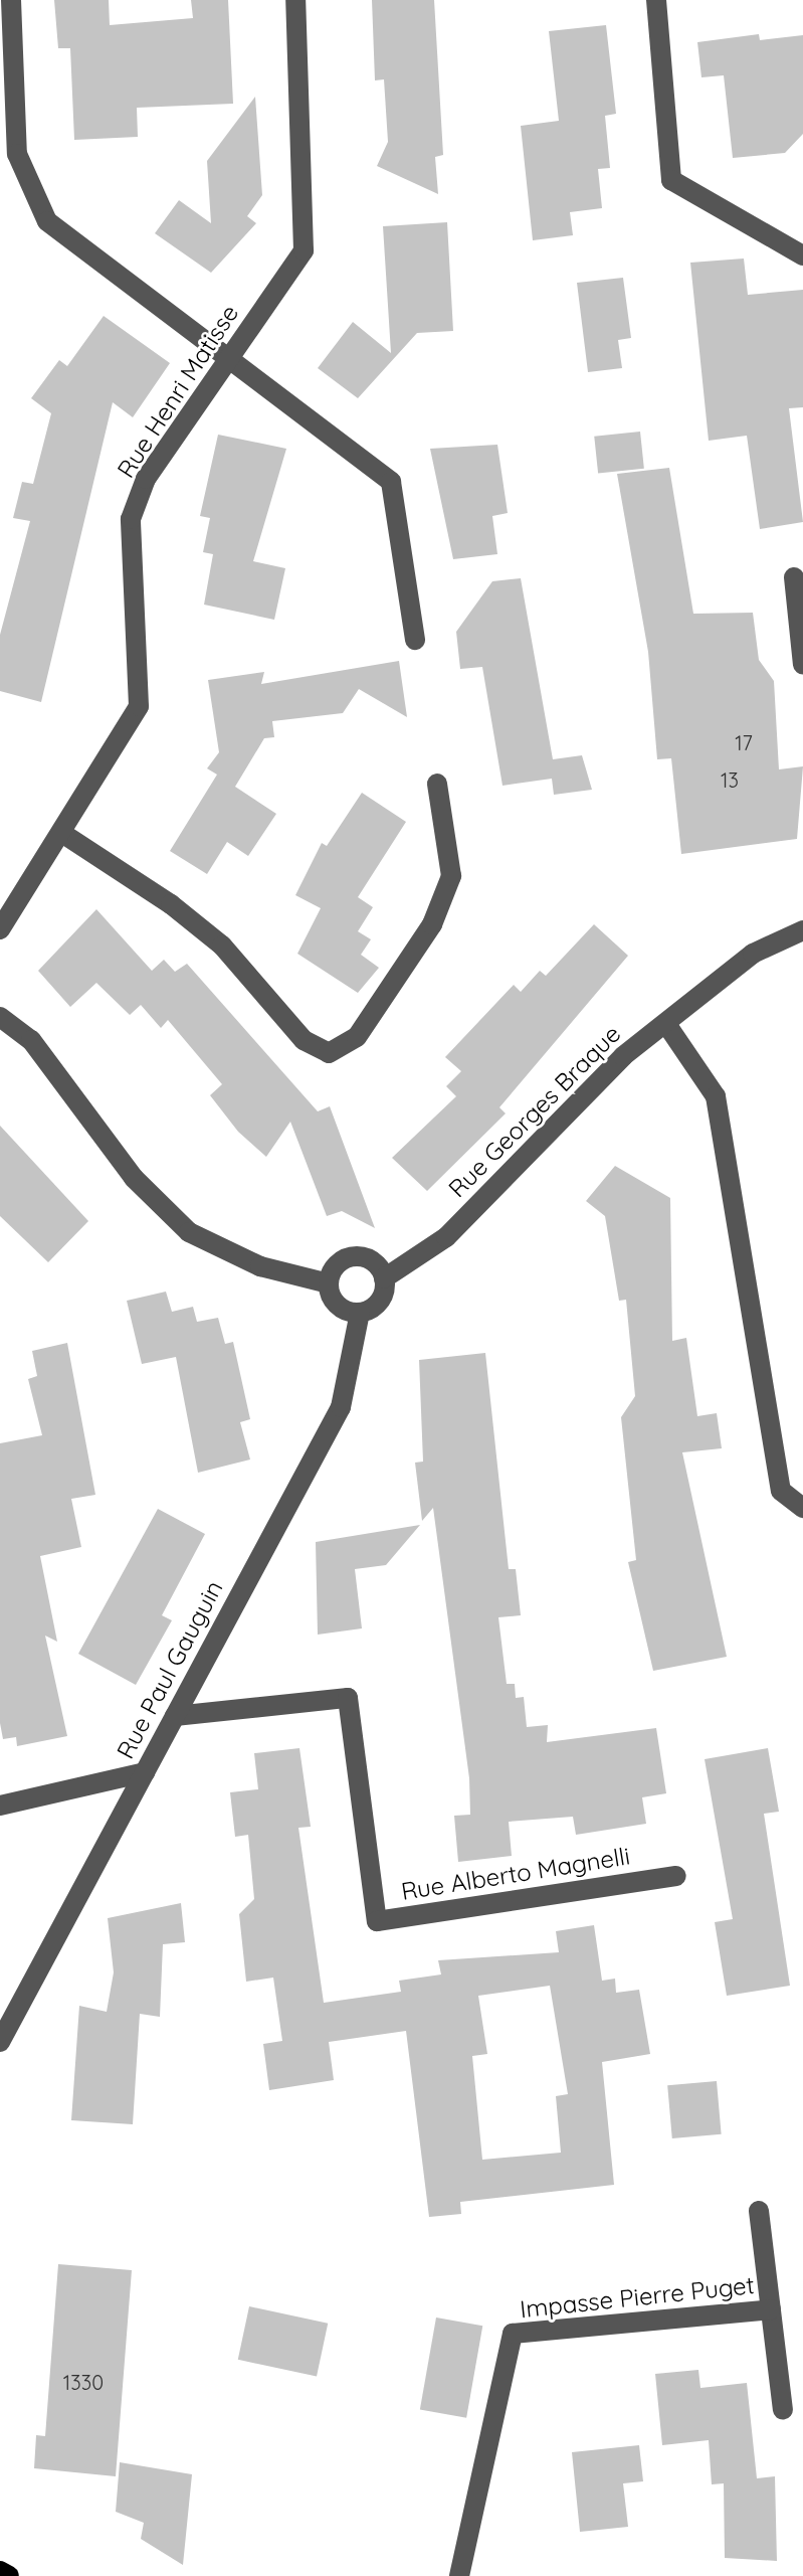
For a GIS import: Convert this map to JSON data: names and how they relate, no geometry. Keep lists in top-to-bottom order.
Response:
{
  "streets": {
    "street": [
      "Rue Henri Matisse",
      "Rue Georges Braque",
      "Rue Paul Gauguin",
      "Rue Alberto Magnelli",
      "Impasse Pierre Puget"
    ]
  },
  "crossings": [
    ["Rue Georges Braque", "Rue Paul Gauguin"],
    ["Rue Paul Gauguin", "Rue Alberto Magnelli"]
  ],
  "house_numbers": ["17", "13", "1330"]
}
